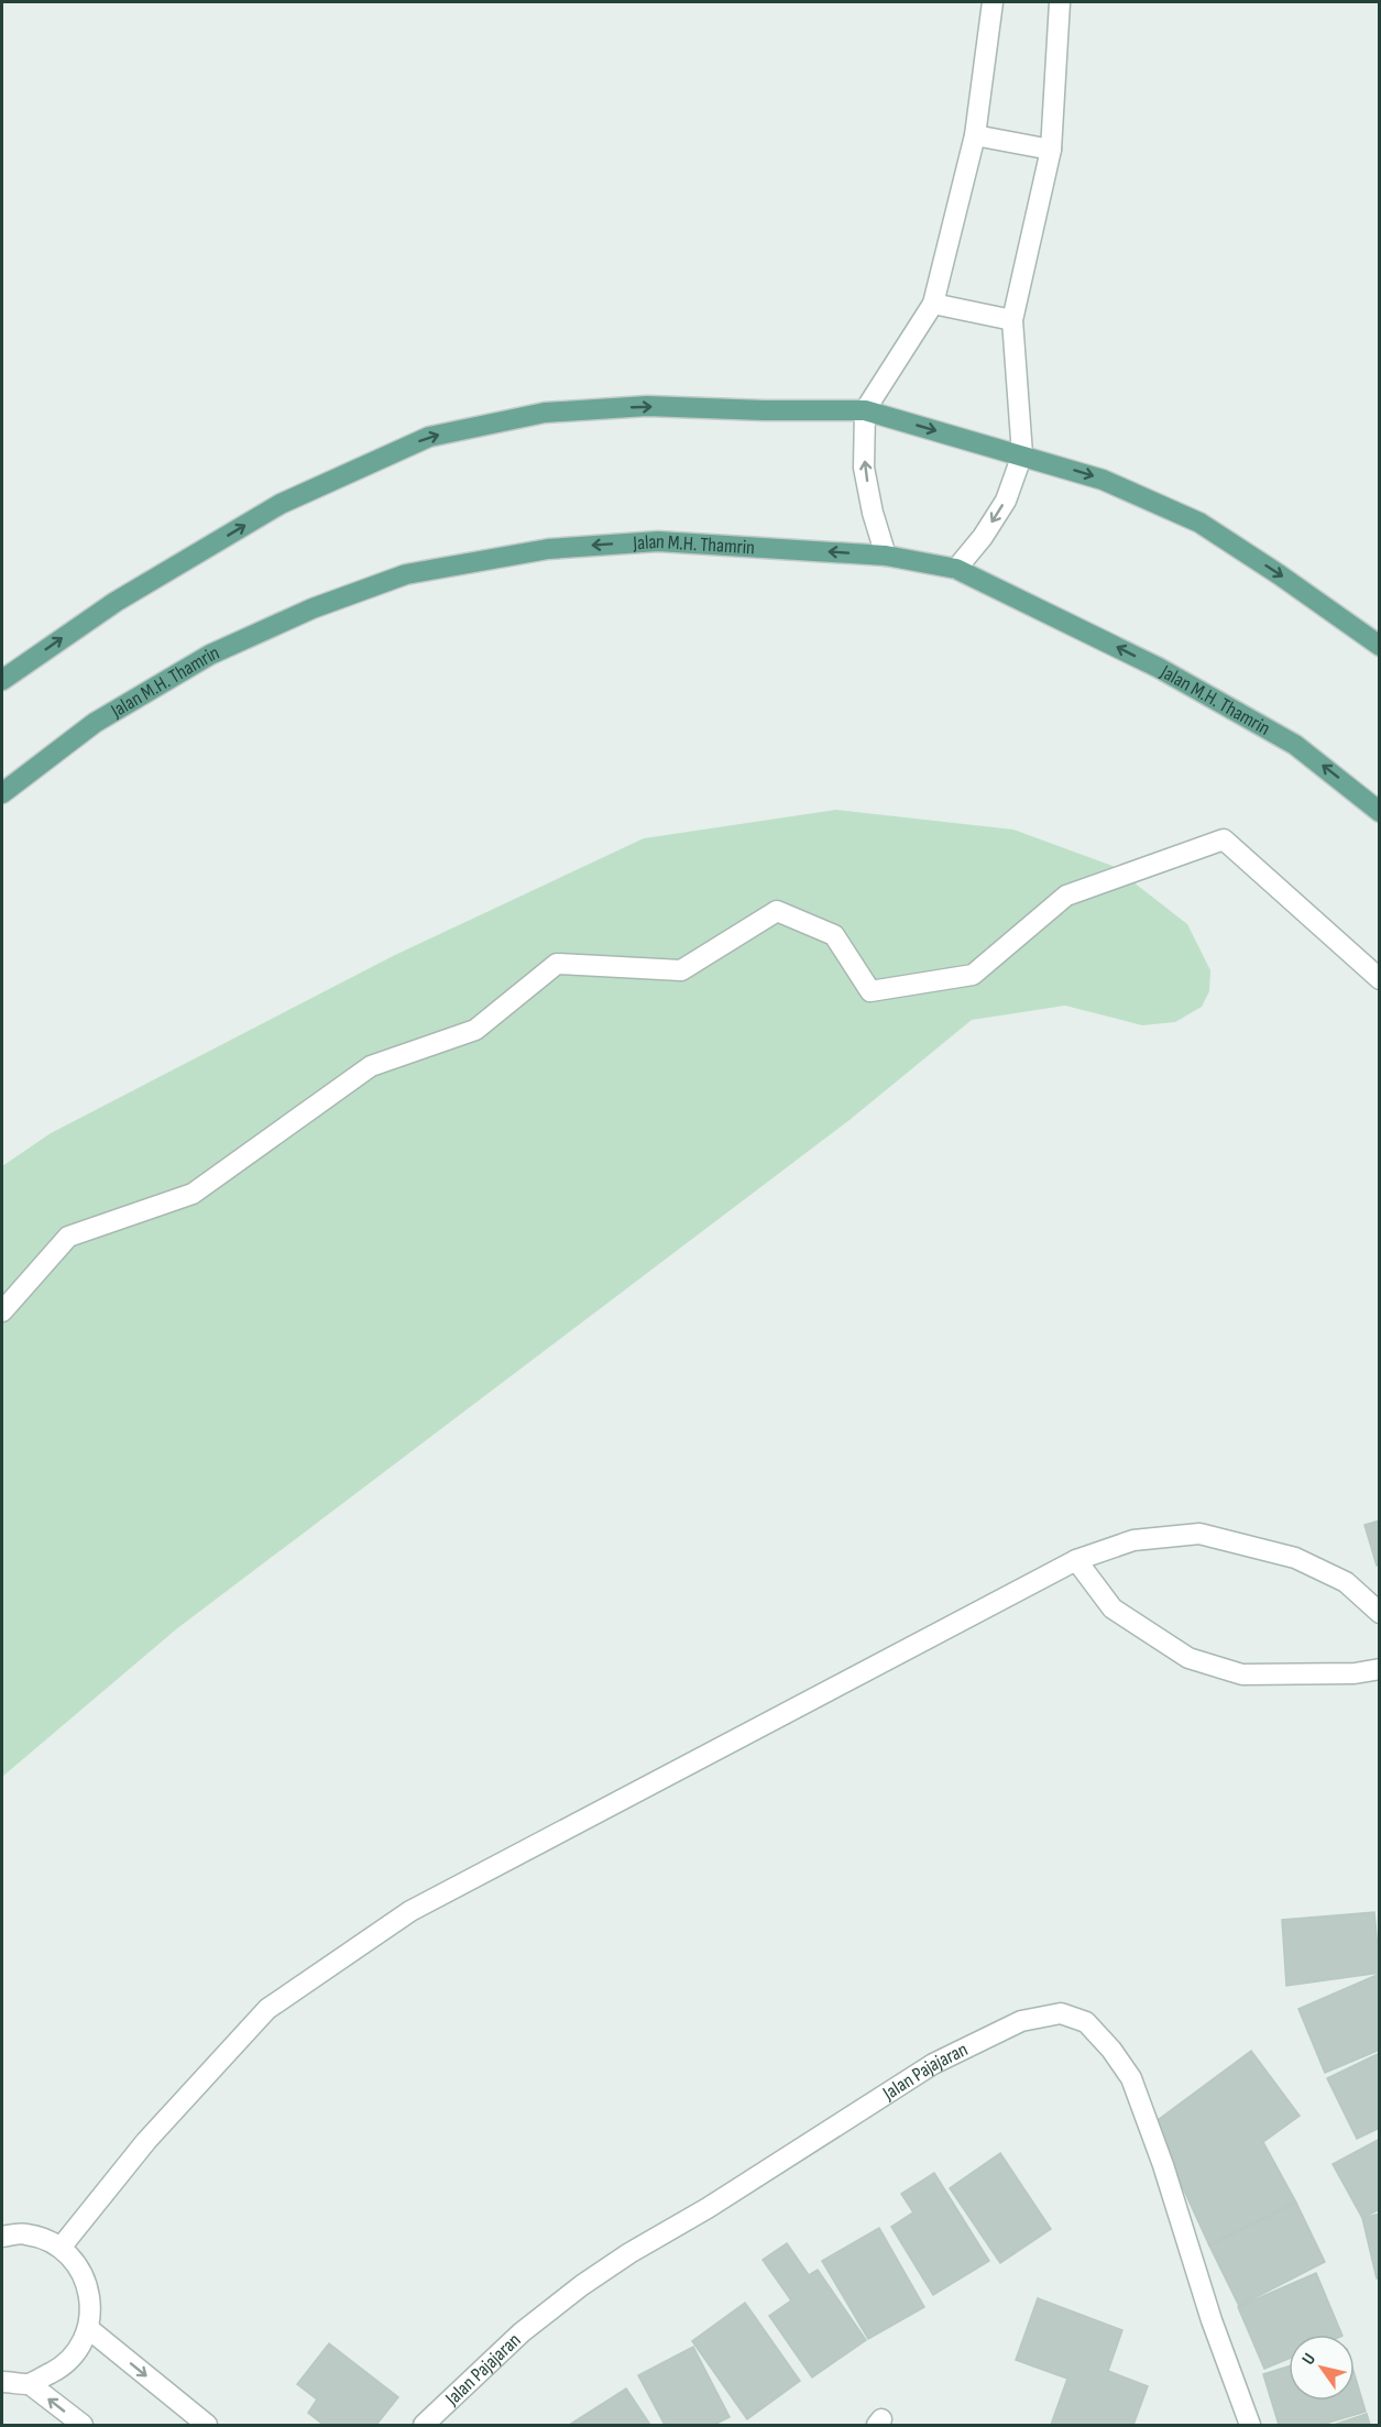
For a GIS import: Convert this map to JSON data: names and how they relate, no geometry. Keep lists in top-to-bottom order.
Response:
{
  "streets": {
    "main road": ["Jalan M.H. Thamrin"],
    "street": ["Jalan Pajajaran"]
  },
  "north": "top left"
}
